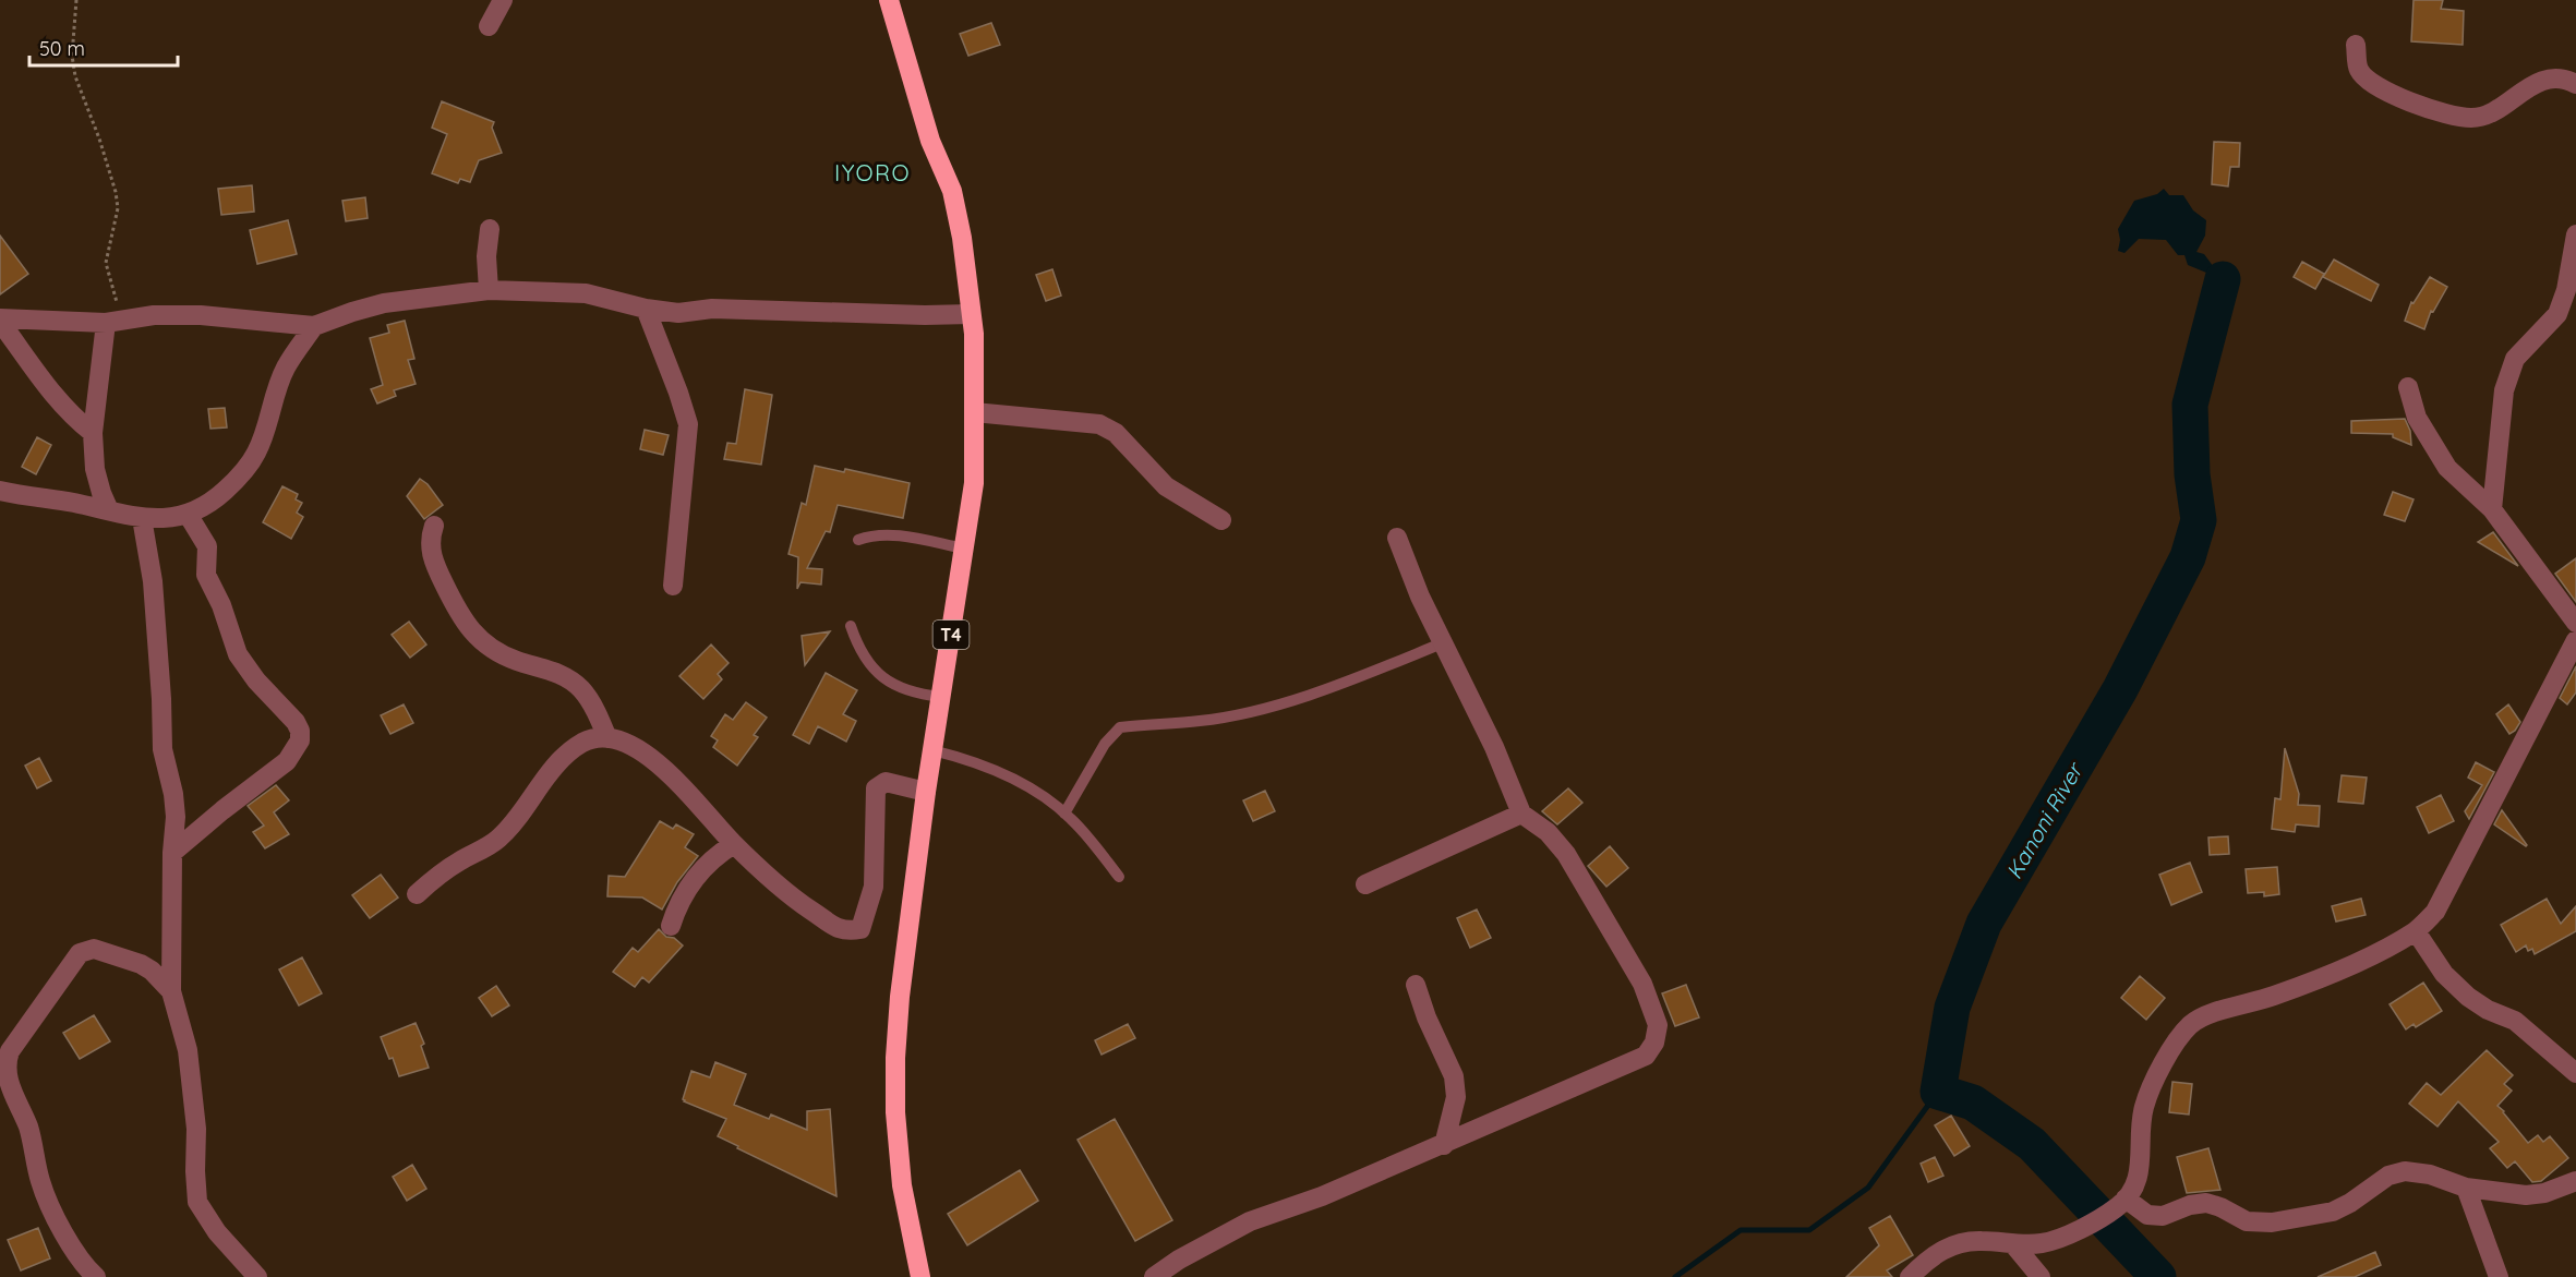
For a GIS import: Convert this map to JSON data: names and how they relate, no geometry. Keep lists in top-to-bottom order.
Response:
{
  "streets": {
    "highway": ["T4"]
  },
  "districts": ["IYORO"],
  "water": ["Kanoni River"],
  "scale_bar": "50 m"
}
